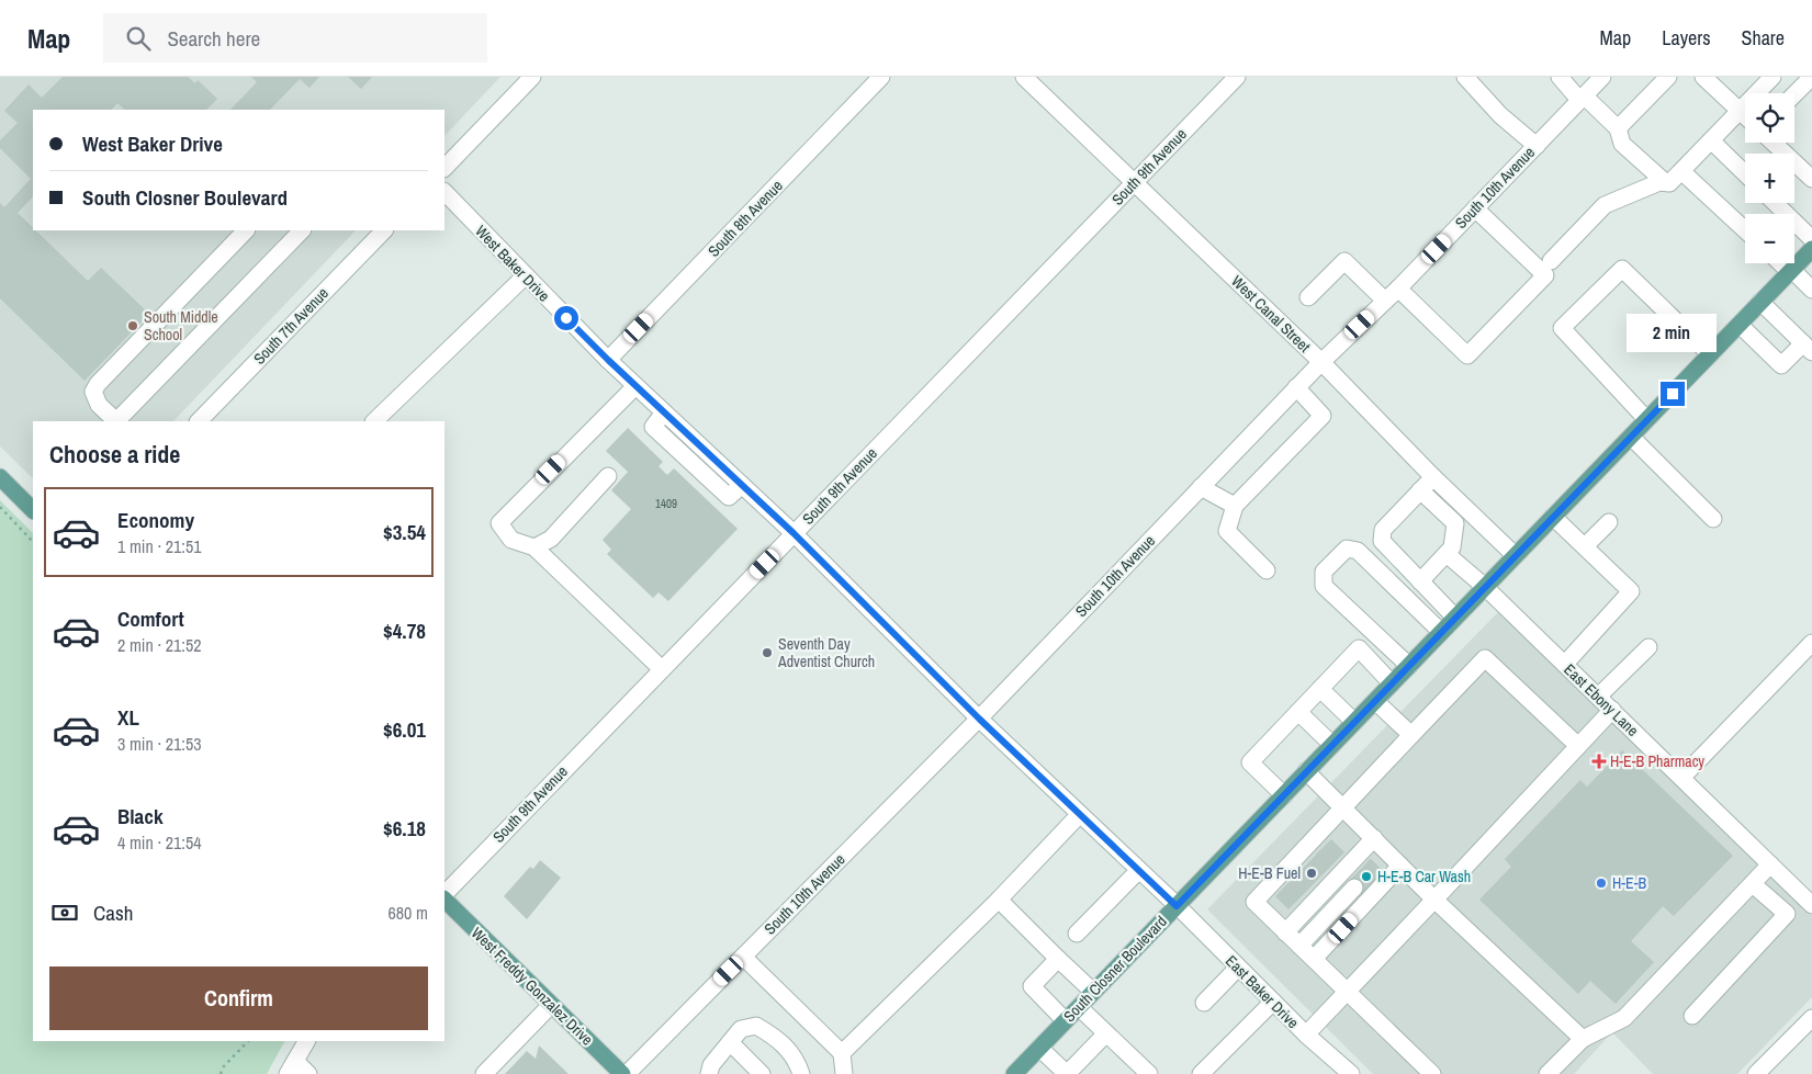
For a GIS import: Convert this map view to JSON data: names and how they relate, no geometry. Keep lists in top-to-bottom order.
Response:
{
  "streets": {
    "main road": ["South Closner Boulevard", "West Freddy Gonzalez Drive"],
    "street": [
      "South 9th Avenue",
      "South 10th Avenue",
      "South 8th Avenue",
      "West Baker Drive",
      "West Canal Street",
      "South 7th Avenue",
      "East Ebony Lane",
      "East Baker Drive"
    ]
  },
  "crossings": [
    ["South 9th Avenue", "West Baker Drive"],
    ["South 9th Avenue", "West Canal Street"],
    ["South 10th Avenue", "West Baker Drive"],
    ["South 10th Avenue", "West Canal Street"],
    ["South 8th Avenue", "West Baker Drive"],
    ["West Baker Drive", "South Closner Boulevard"],
    ["West Baker Drive", "East Baker Drive"],
    ["West Canal Street", "South Closner Boulevard"],
    ["East Ebony Lane", "South Closner Boulevard"],
    ["South Closner Boulevard", "East Baker Drive"]
  ],
  "places": {
    "other": [
      "South Middle School",
      "Seventh Day Adventist Church",
      "H-E-B Fuel",
      "H-E-B Car Wash",
      "H-E-B"
    ],
    "health": ["H-E-B Pharmacy"]
  },
  "house_numbers": ["1409"],
  "page": {
    "header": "Map",
    "search": "Search here",
    "nav": ["Map", "Layers", "Share"],
    "map_buttons": ["+", "−"],
    "banner": ["West Baker Drive", "South Closner Boulevard"],
    "bubble": "2 min",
    "heading": "Choose a ride",
    "list": [
      {
        "name": "Economy",
        "note": "1 min · 21:51",
        "value": "$3.54"
      },
      {
        "name": "Comfort",
        "note": "2 min · 21:52",
        "value": "$4.78"
      },
      {
        "name": "XL",
        "note": "3 min · 21:53",
        "value": "$6.01"
      },
      {
        "name": "Black",
        "note": "4 min · 21:54",
        "value": "$6.18"
      }
    ],
    "pay": ["Cash", "680 m"],
    "buttons": "Confirm"
  }
}
